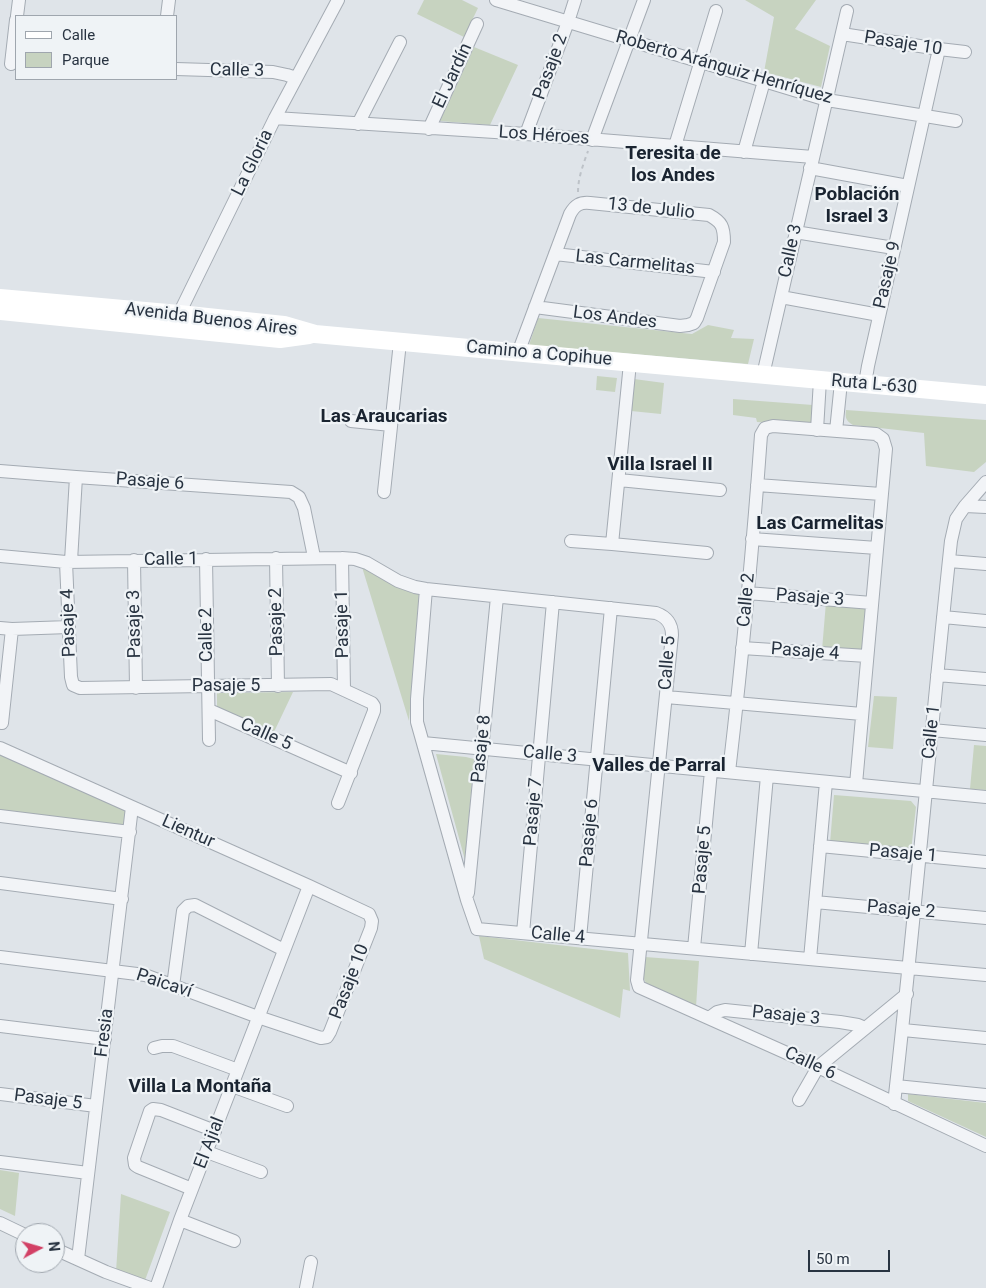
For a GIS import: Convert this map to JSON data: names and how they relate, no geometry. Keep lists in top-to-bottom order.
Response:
{
  "streets": {
    "street": [
      "Pasaje 10",
      "Pasaje 2",
      "Roberto Aránguiz Henríquez",
      "Calle 3",
      "El Jardín",
      "Los Héroes",
      "La Gloria",
      "13 de Julio",
      "Las Carmelitas",
      "Pasaje 9",
      "Los Andes",
      "Avenida Buenos Aires",
      "Camino a Copihue",
      "Ruta L-630",
      "Pasaje 6",
      "Calle 1",
      "Pasaje 3",
      "Calle 2",
      "Pasaje 4",
      "Pasaje 1",
      "Calle 5",
      "Pasaje 5",
      "Pasaje 8",
      "Pasaje 7",
      "Lientur",
      "Calle 4",
      "Paicaví",
      "Fresia",
      "Calle 6",
      "El Ajial"
    ]
  },
  "crossings": [
    ["Pasaje 10", "Calle 3"],
    ["Pasaje 10", "Pasaje 9"],
    ["Pasaje 10", "Lientur"],
    ["Pasaje 10", "Paicaví"],
    ["Pasaje 2", "Roberto Aránguiz Henríquez"],
    ["Pasaje 2", "Los Héroes"],
    ["Pasaje 2", "Calle 1"],
    ["Pasaje 2", "Pasaje 5"],
    ["Roberto Aránguiz Henríquez", "Calle 3"],
    ["Roberto Aránguiz Henríquez", "Pasaje 9"],
    ["Calle 3", "Los Héroes"],
    ["Calle 3", "La Gloria"],
    ["Calle 3", "Camino a Copihue"],
    ["Calle 3", "Ruta L-630"],
    ["Calle 3", "Pasaje 6"],
    ["Calle 3", "Calle 1"],
    ["Calle 3", "Calle 2"],
    ["Calle 3", "Calle 5"],
    ["Calle 3", "Pasaje 5"],
    ["Calle 3", "Pasaje 8"],
    ["Calle 3", "Pasaje 7"],
    ["Calle 3", "Calle 4"],
    ["El Jardín", "Los Héroes"],
    ["Los Héroes", "La Gloria"],
    ["La Gloria", "Avenida Buenos Aires"],
    ["13 de Julio", "Las Carmelitas"],
    ["13 de Julio", "Los Andes"],
    ["Las Carmelitas", "Los Andes"],
    ["Pasaje 9", "Ruta L-630"],
    ["Avenida Buenos Aires", "Camino a Copihue"],
    ["Camino a Copihue", "Ruta L-630"],
    ["Pasaje 6", "Calle 1"],
    ["Pasaje 6", "Pasaje 4"],
    ["Pasaje 6", "Calle 5"],
    ["Pasaje 6", "Calle 4"],
    ["Calle 1", "Pasaje 3"],
    ["Calle 1", "Calle 2"],
    ["Calle 1", "Pasaje 4"],
    ["Calle 1", "Pasaje 1"],
    ["Calle 1", "Calle 5"],
    ["Calle 1", "Calle 4"],
    ["Calle 1", "Calle 6"],
    ["Pasaje 3", "Calle 2"],
    ["Pasaje 3", "Pasaje 5"],
    ["Pasaje 3", "Calle 6"],
    ["Calle 2", "Pasaje 4"],
    ["Calle 2", "Calle 5"],
    ["Calle 2", "Pasaje 5"],
    ["Pasaje 4", "Pasaje 5"],
    ["Pasaje 1", "Calle 5"],
    ["Pasaje 1", "Pasaje 5"],
    ["Calle 5", "Pasaje 5"],
    ["Calle 5", "Pasaje 8"],
    ["Calle 5", "Pasaje 7"],
    ["Calle 5", "Calle 4"],
    ["Calle 5", "Calle 6"],
    ["Pasaje 5", "Calle 4"],
    ["Pasaje 5", "Fresia"],
    ["Pasaje 8", "Calle 4"],
    ["Pasaje 7", "Calle 4"],
    ["Lientur", "Fresia"],
    ["Lientur", "El Ajial"],
    ["Paicaví", "Fresia"],
    ["Paicaví", "El Ajial"]
  ],
  "districts": [
    "Teresita de los Andes",
    "Población Israel 3",
    "Las Araucarias",
    "Villa Israel II",
    "Las Carmelitas",
    "Valles de Parral",
    "Villa La Montaña"
  ],
  "legend": ["Calle", "Parque"],
  "scale_bar": "50 m",
  "north": "right"
}
